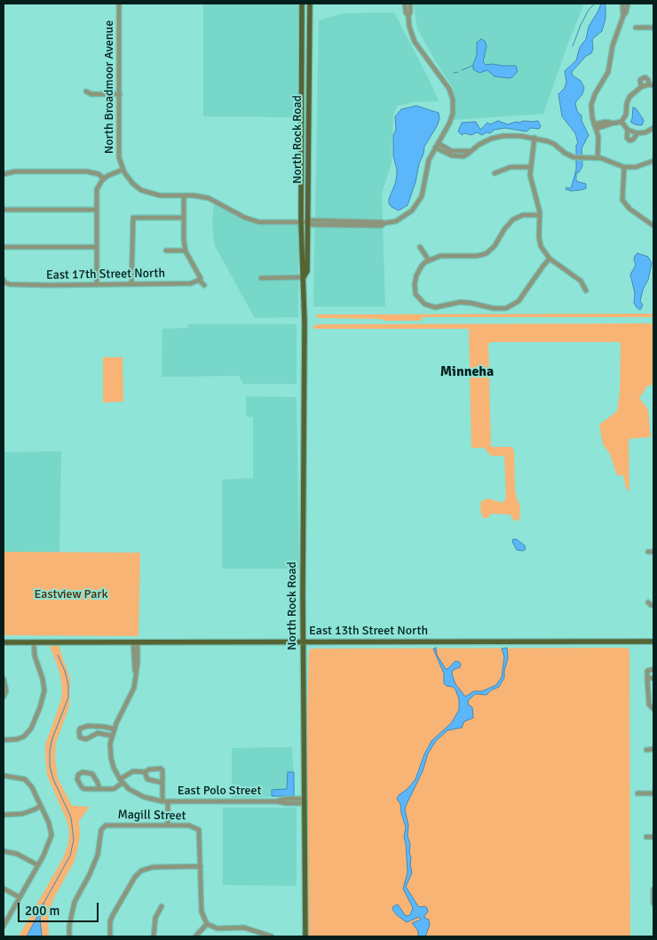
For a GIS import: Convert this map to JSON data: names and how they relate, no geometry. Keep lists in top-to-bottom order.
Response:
{
  "streets": {
    "main road": ["North Rock Road", "East 13th Street North"],
    "street": [
      "North Broadmoor Avenue",
      "East 17th Street North",
      "East Polo Street",
      "Magill Street"
    ]
  },
  "crossings": [
    ["North Rock Road", "East 13th Street North"],
    ["North Rock Road", "East Polo Street"]
  ],
  "districts": ["Minneha"],
  "parks": ["Eastview Park"],
  "scale_bar": "200 m"
}
